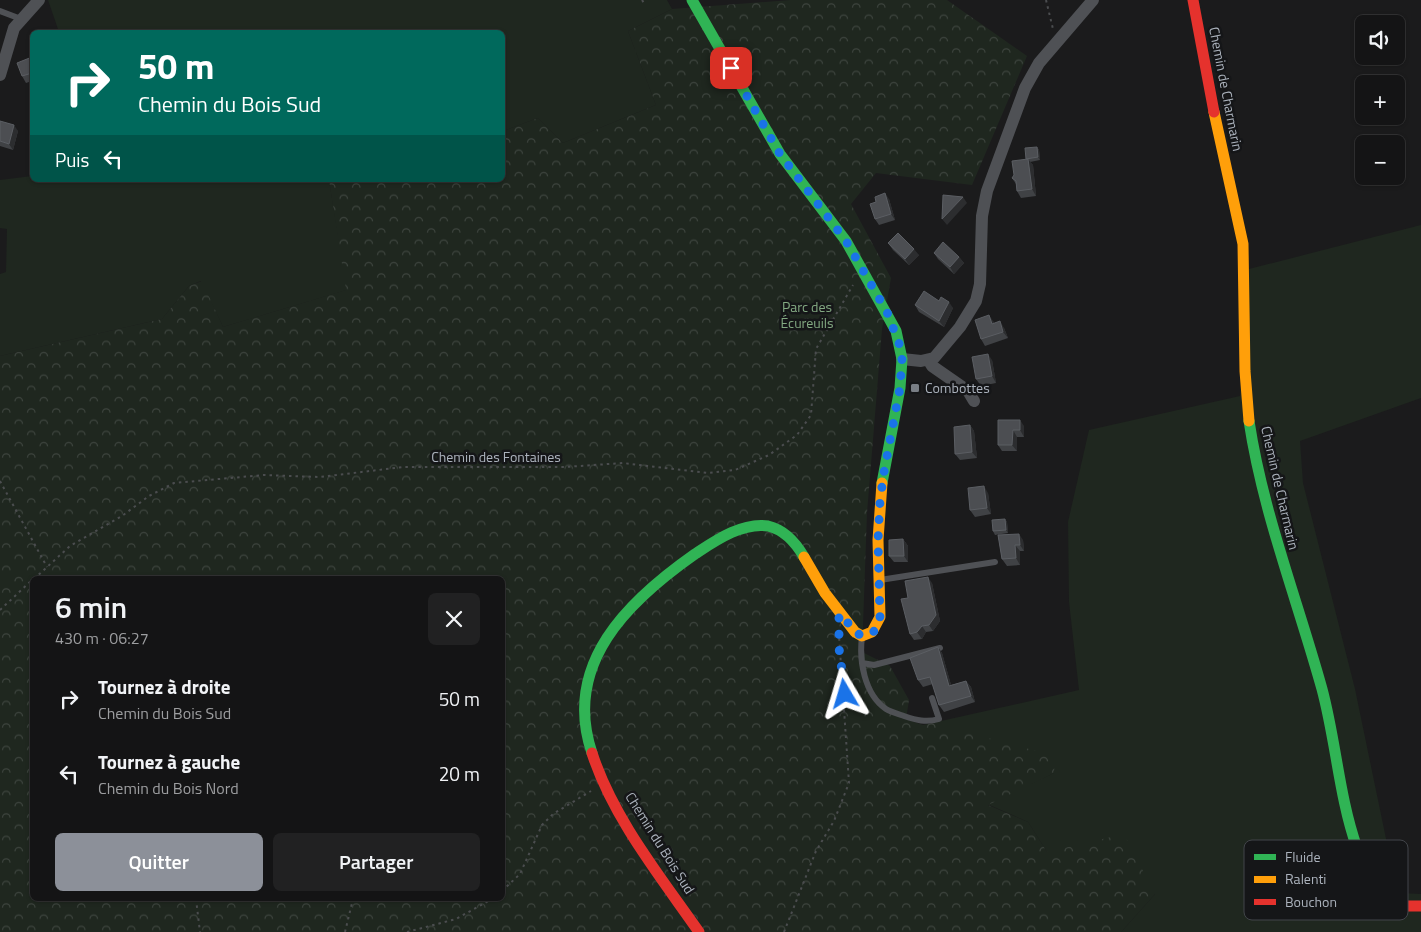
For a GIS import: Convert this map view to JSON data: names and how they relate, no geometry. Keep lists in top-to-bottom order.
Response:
{
  "streets": {
    "street": ["Chemin de Charmarin", "Chemin du Bois Sud"],
    "path": ["Chemin des Fontaines"]
  },
  "parks": ["Parc des Écureuils"],
  "places": {
    "transit": ["Combottes"]
  },
  "legend": ["Fluide", "Ralenti", "Bouchon"],
  "page": {
    "map_buttons": ["+", "−"],
    "turn": ["50 m", "Chemin du Bois Sud"],
    "then": "Puis",
    "heading": ["6 min", "430 m · 06:27"],
    "list": [
      {
        "name": "Tournez à droite",
        "note": "Chemin du Bois Sud",
        "value": "50 m"
      },
      {
        "name": "Tournez à gauche",
        "note": "Chemin du Bois Nord",
        "value": "20 m"
      }
    ],
    "buttons": ["Quitter", "Partager"]
  }
}
